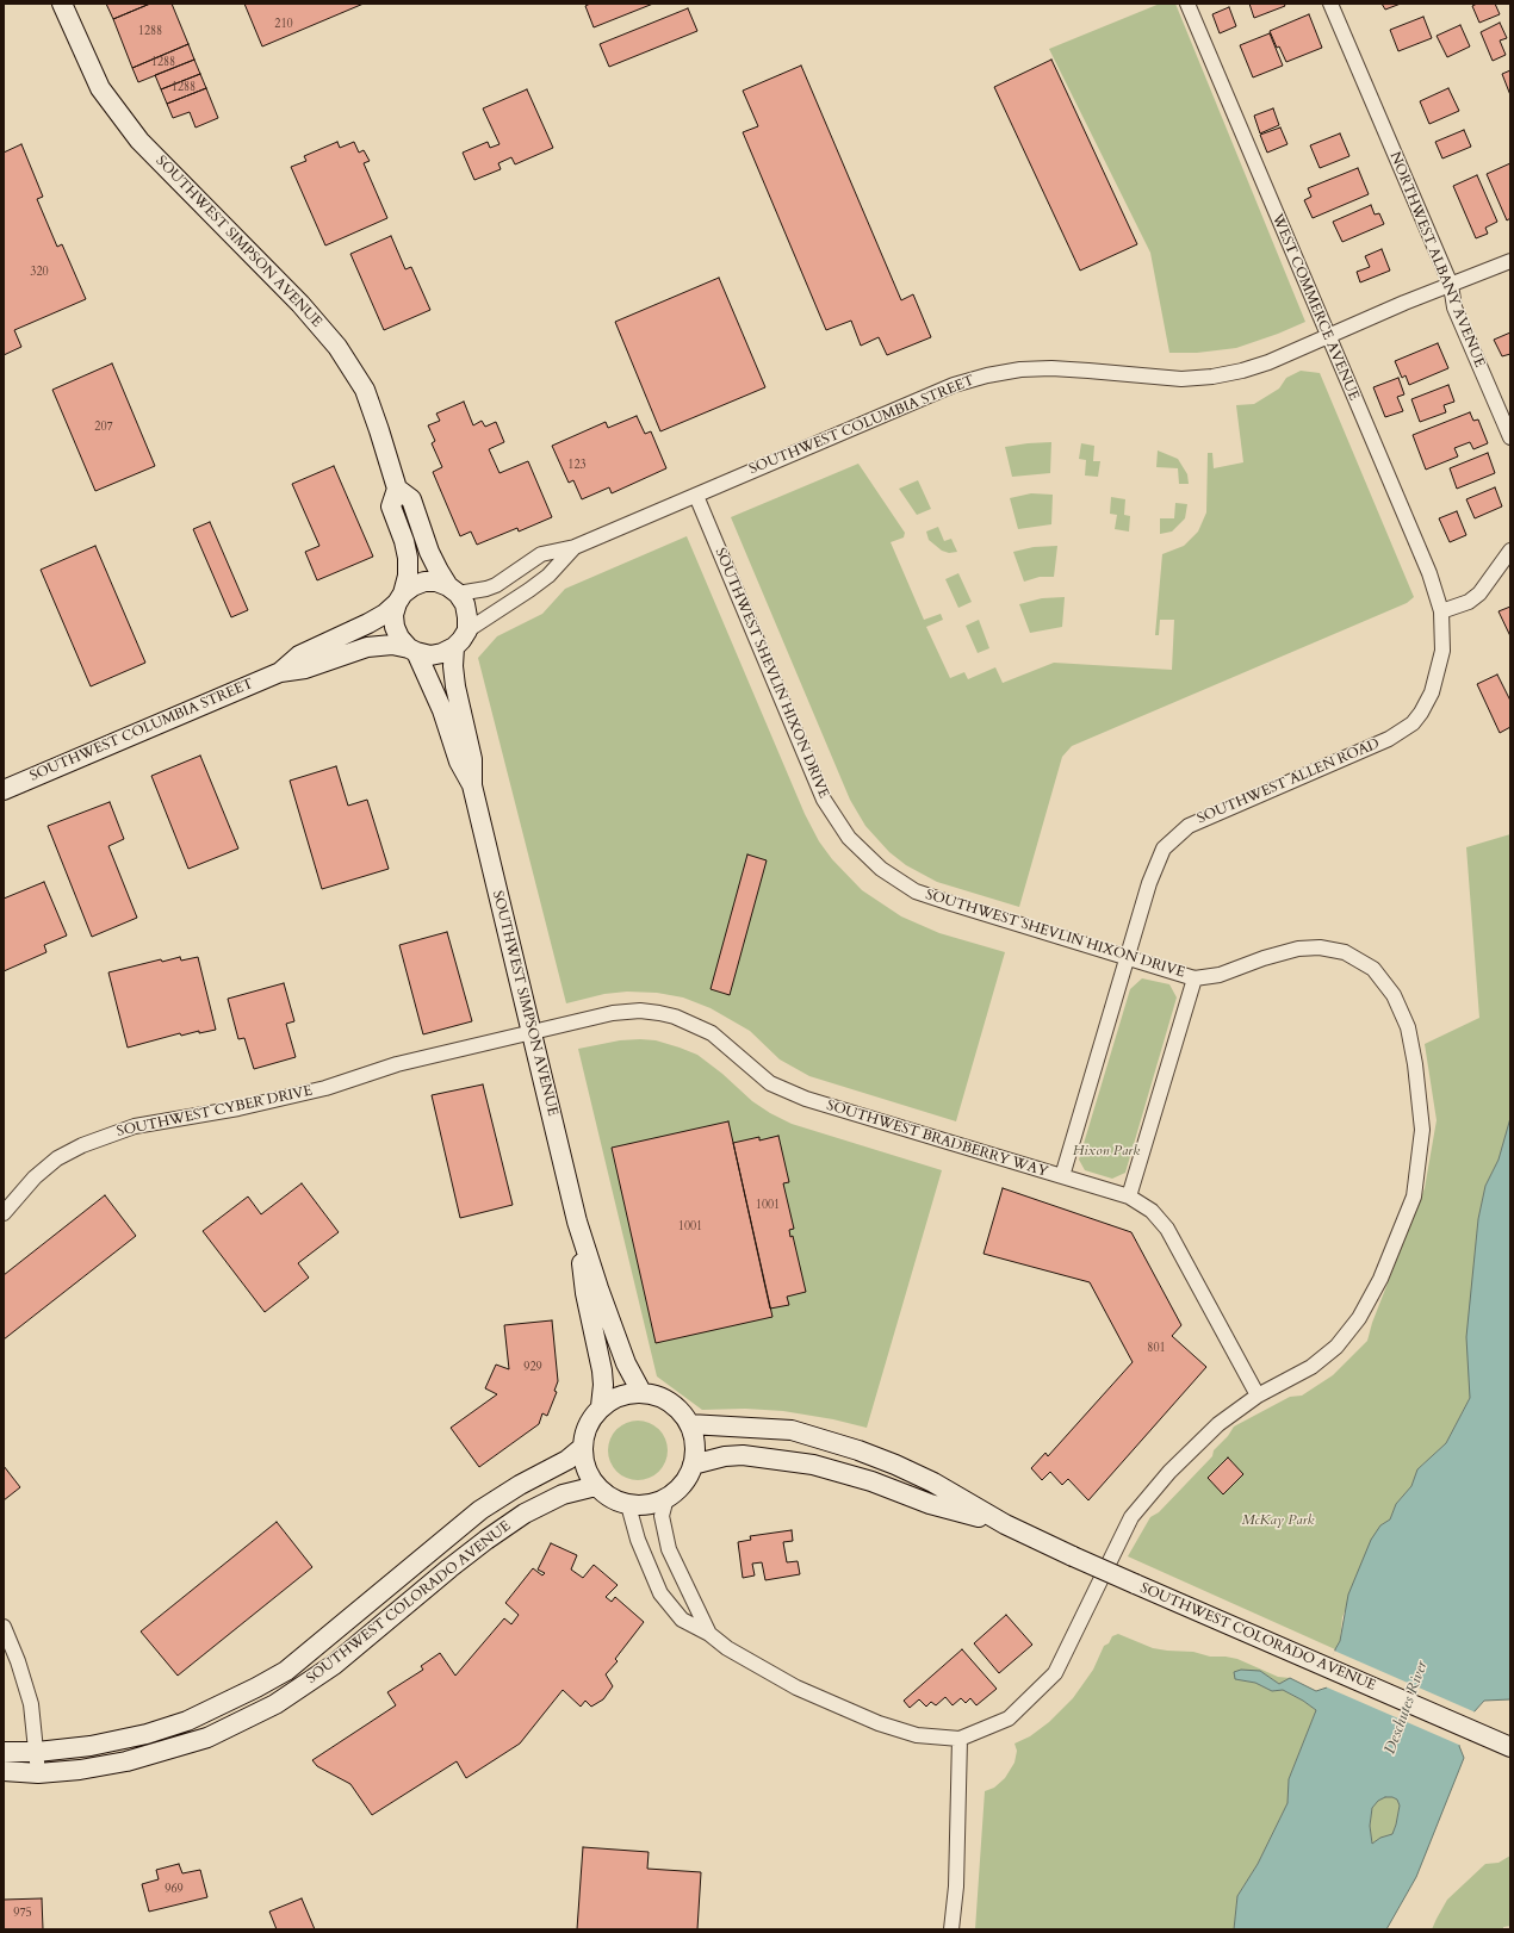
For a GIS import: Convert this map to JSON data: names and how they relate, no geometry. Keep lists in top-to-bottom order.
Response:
{
  "streets": {
    "main road": ["SOUTHWEST SIMPSON AVENUE", "SOUTHWEST COLUMBIA STREET", "SOUTHWEST COLORADO AVENUE"],
    "street": [
      "NORTHWEST ALBANY AVENUE",
      "WEST COMMERCE AVENUE",
      "SOUTHWEST SHEVLIN HIXON DRIVE",
      "SOUTHWEST ALLEN ROAD",
      "SOUTHWEST CYBER DRIVE",
      "SOUTHWEST BRADBERRY WAY"
    ]
  },
  "crossings": [
    ["SOUTHWEST SIMPSON AVENUE", "SOUTHWEST COLUMBIA STREET"],
    ["SOUTHWEST SIMPSON AVENUE", "SOUTHWEST CYBER DRIVE"],
    ["SOUTHWEST SIMPSON AVENUE", "SOUTHWEST BRADBERRY WAY"],
    ["SOUTHWEST SIMPSON AVENUE", "SOUTHWEST COLORADO AVENUE"],
    ["NORTHWEST ALBANY AVENUE", "SOUTHWEST COLUMBIA STREET"],
    ["WEST COMMERCE AVENUE", "SOUTHWEST COLUMBIA STREET"],
    ["WEST COMMERCE AVENUE", "SOUTHWEST ALLEN ROAD"],
    ["SOUTHWEST COLUMBIA STREET", "SOUTHWEST SHEVLIN HIXON DRIVE"],
    ["SOUTHWEST SHEVLIN HIXON DRIVE", "SOUTHWEST ALLEN ROAD"],
    ["SOUTHWEST SHEVLIN HIXON DRIVE", "SOUTHWEST BRADBERRY WAY"],
    ["SOUTHWEST ALLEN ROAD", "SOUTHWEST BRADBERRY WAY"],
    ["SOUTHWEST CYBER DRIVE", "SOUTHWEST BRADBERRY WAY"]
  ],
  "water": ["Deschutes River"],
  "parks": ["Hixon Park", "McKay Park"],
  "house_numbers": [
    "210",
    "1288",
    "1288",
    "1288",
    "320",
    "207",
    "123",
    "1001",
    "1001",
    "801",
    "929",
    "969",
    "975"
  ]
}
